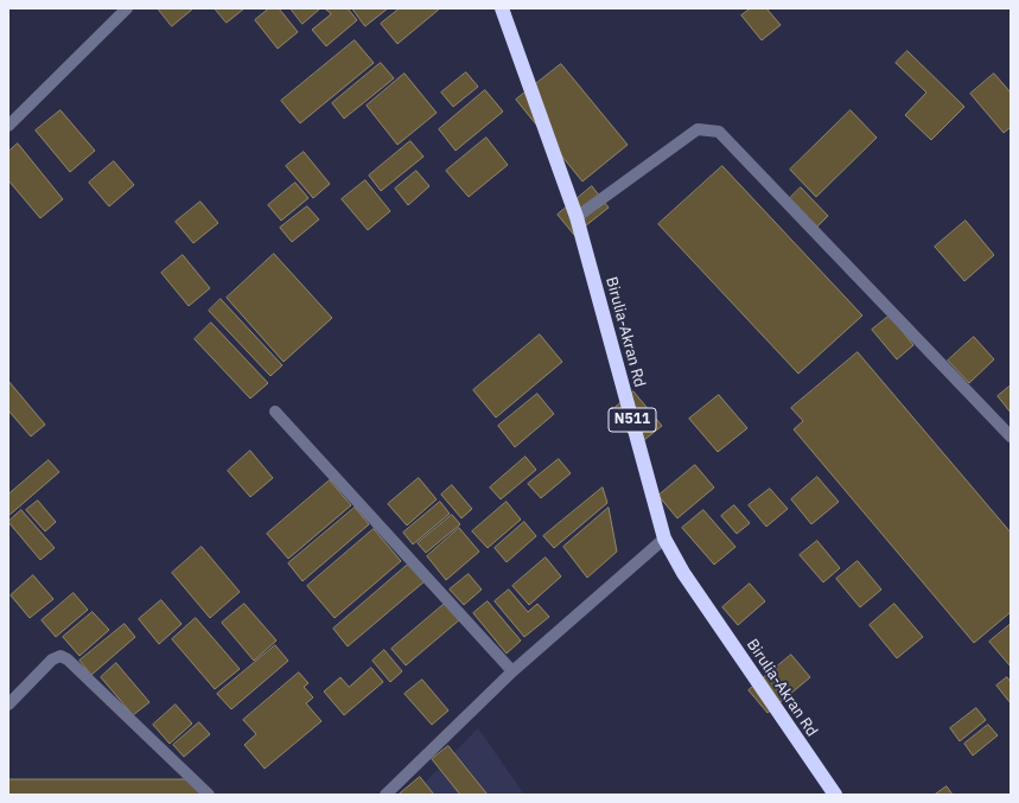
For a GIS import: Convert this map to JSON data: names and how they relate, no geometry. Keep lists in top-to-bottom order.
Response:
{
  "streets": {
    "highway": ["Birulia-Akran Rd", "N511"]
  }
}
